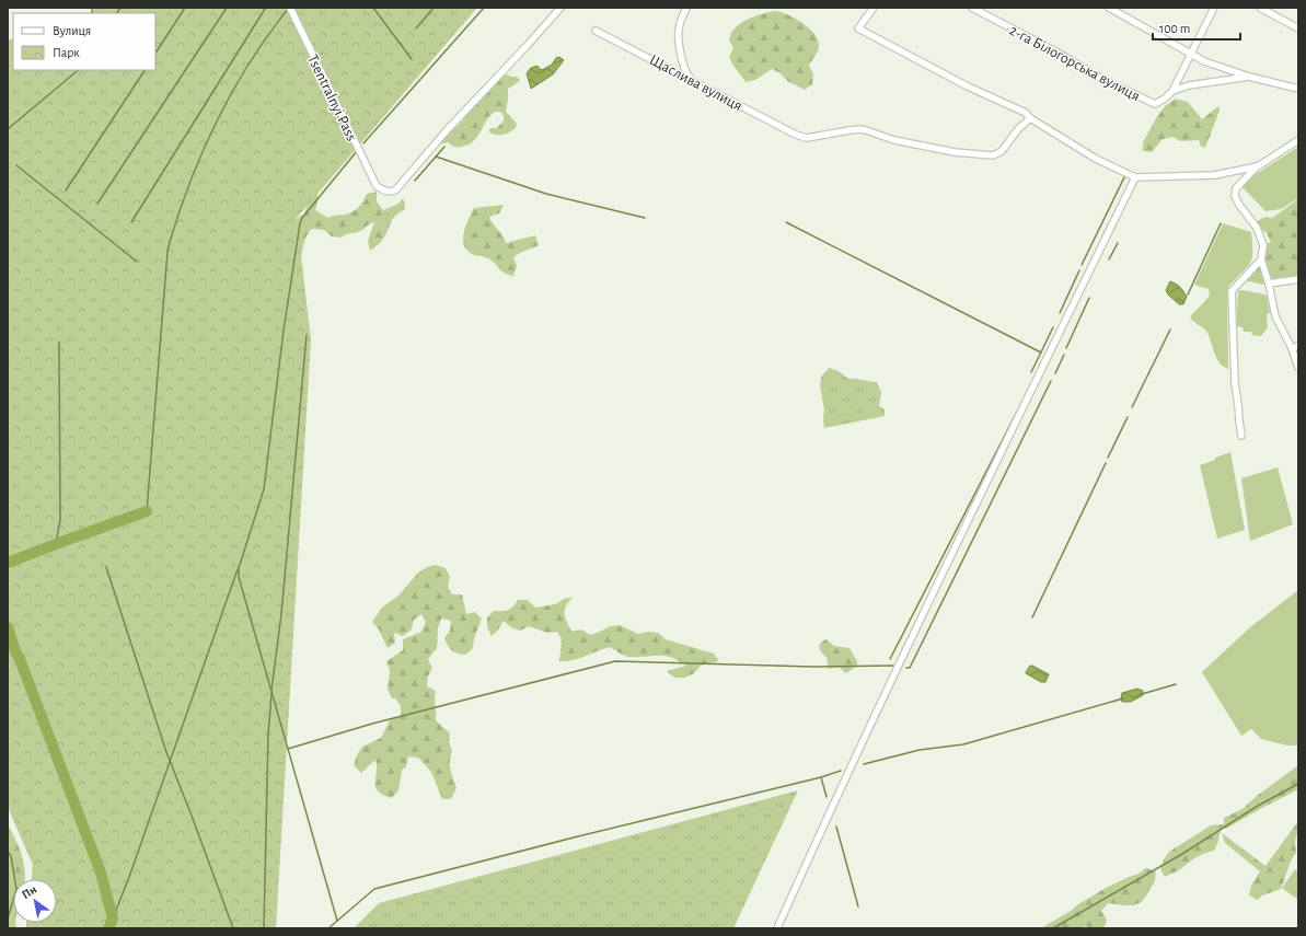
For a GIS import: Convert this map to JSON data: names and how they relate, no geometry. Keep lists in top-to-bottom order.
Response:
{
  "streets": {
    "street": ["2-га Білогорська вулиця", "Щаслива вулиця", "Tsentralnyi Pass"]
  },
  "legend": ["Вулиця", "Парк"],
  "scale_bar": "100 m",
  "north": "top left"
}
